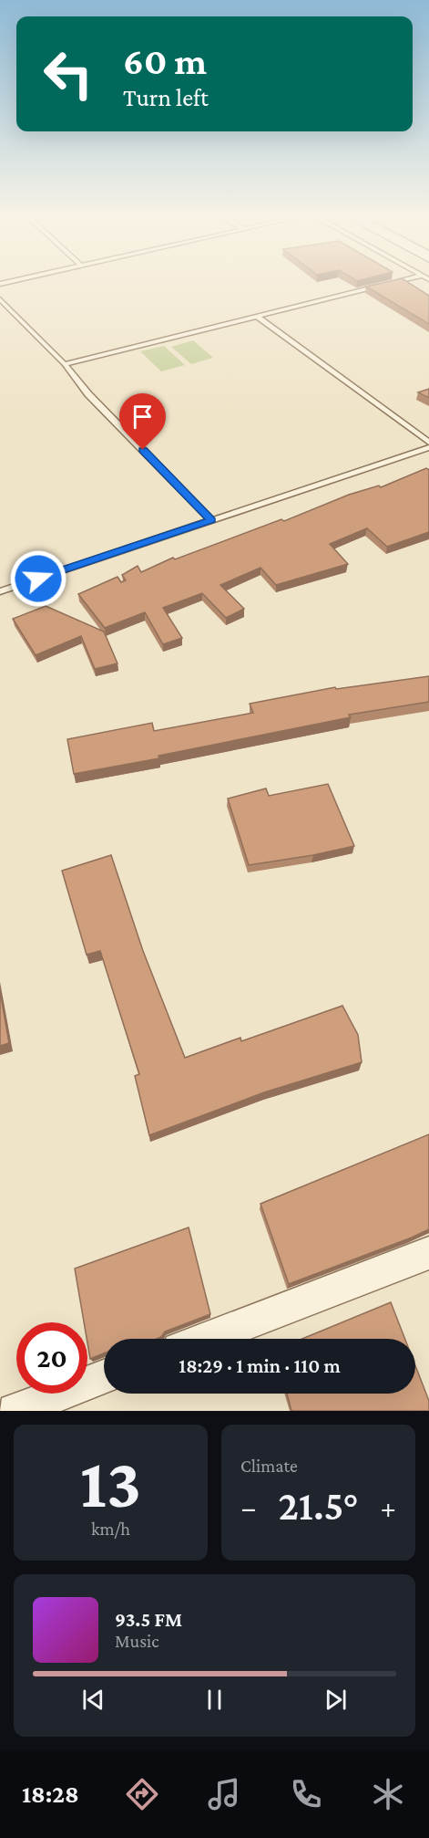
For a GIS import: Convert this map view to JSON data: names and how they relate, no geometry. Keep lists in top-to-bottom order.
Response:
{
  "page": {
    "turn": ["60 m", "Turn left"],
    "limit": "20",
    "trip": "18:29 · 1 min · 110 m",
    "tile": [
      ["13", "km/h"],
      "Climate"
    ],
    "heat": ["−", "21.5°", "+"],
    "song": ["93.5 FM", "Music"],
    "tabs": "18:28"
  }
}
